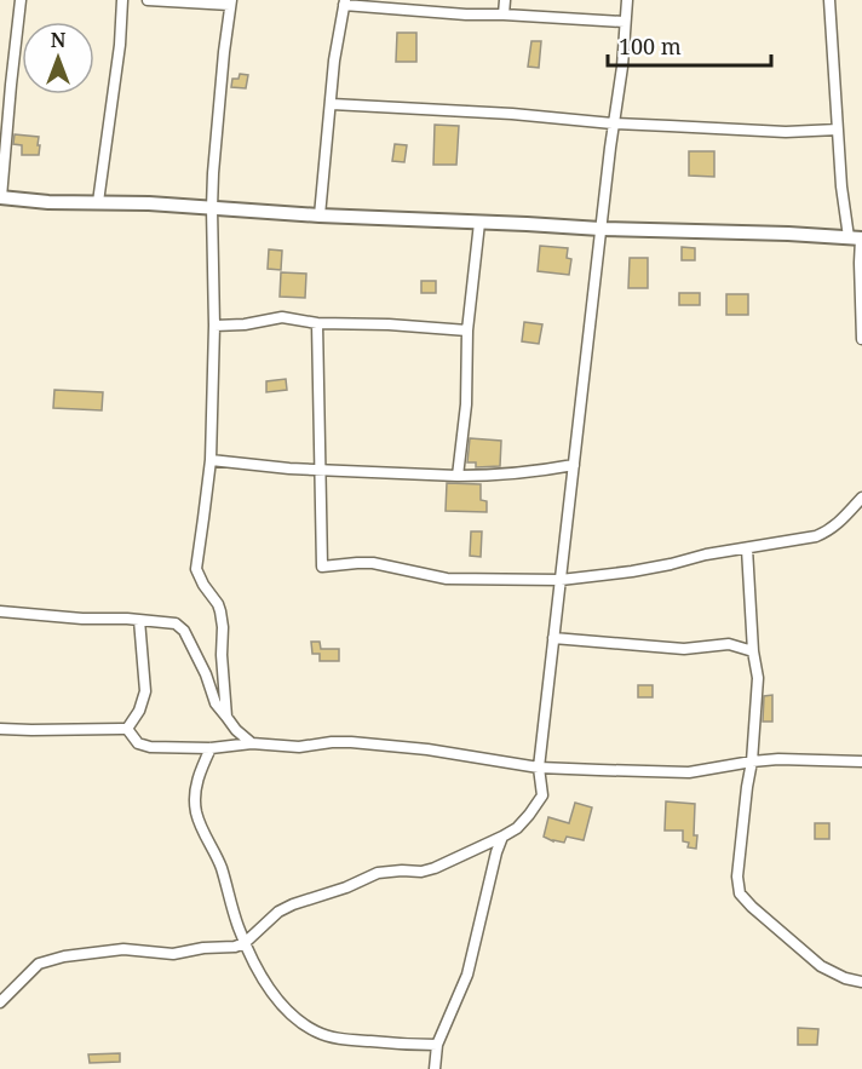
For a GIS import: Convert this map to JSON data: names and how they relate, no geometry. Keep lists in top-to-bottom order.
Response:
{
  "scale_bar": "100 m",
  "north": "top"
}
